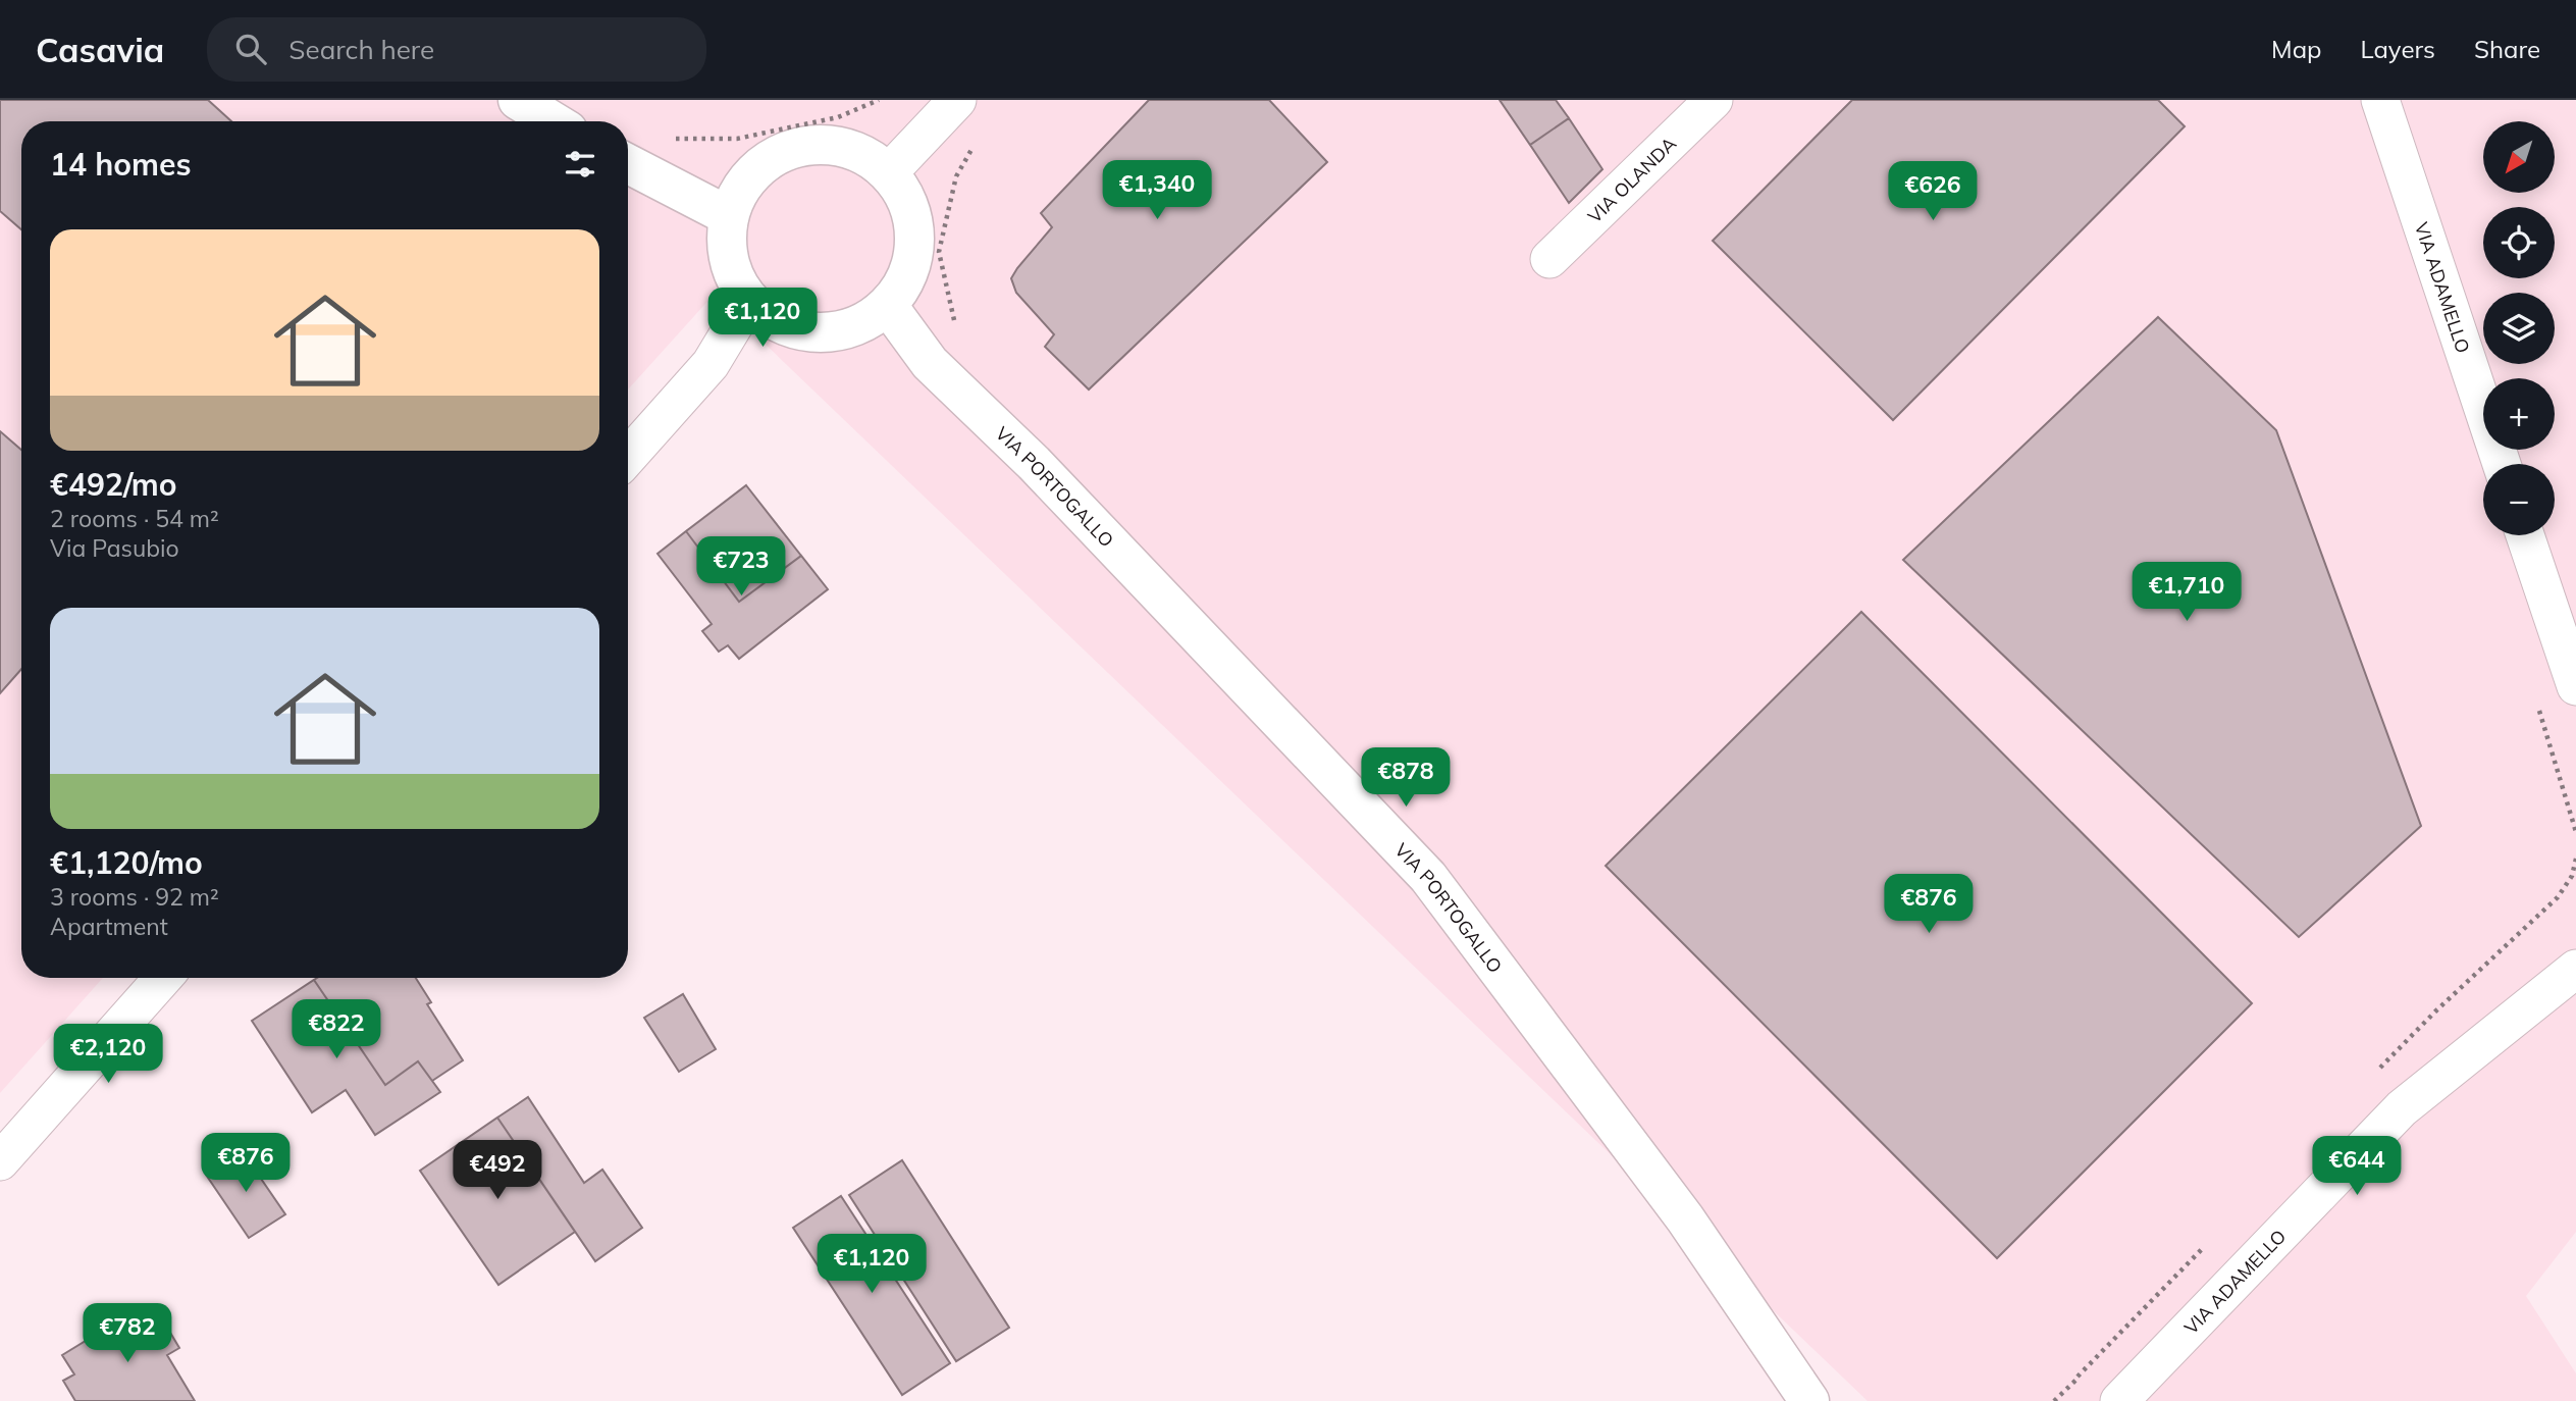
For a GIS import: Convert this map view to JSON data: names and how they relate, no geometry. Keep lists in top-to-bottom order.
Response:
{
  "streets": {
    "main road": ["VIA PORTOGALLO"],
    "street": ["VIA OLANDA", "VIA ADAMELLO"]
  },
  "north": "bottom left",
  "page": {
    "header": "Casavia",
    "search": "Search here",
    "nav": ["Map", "Layers", "Share"],
    "map_buttons": ["+", "−"],
    "heading": "14 homes",
    "price": [
      "€1,340",
      "€626",
      "€1,120",
      "€723",
      "€1,710",
      "€878",
      "€876",
      "€822",
      "€2,120",
      "€876",
      "€644",
      "€492",
      "€1,120",
      "€782"
    ],
    "list": [
      {
        "name": "€492/mo",
        "note": "2 rooms · 54 m² · Via Pasubio"
      },
      {
        "name": "€1,120/mo",
        "note": "3 rooms · 92 m² · Apartment"
      }
    ]
  }
}
